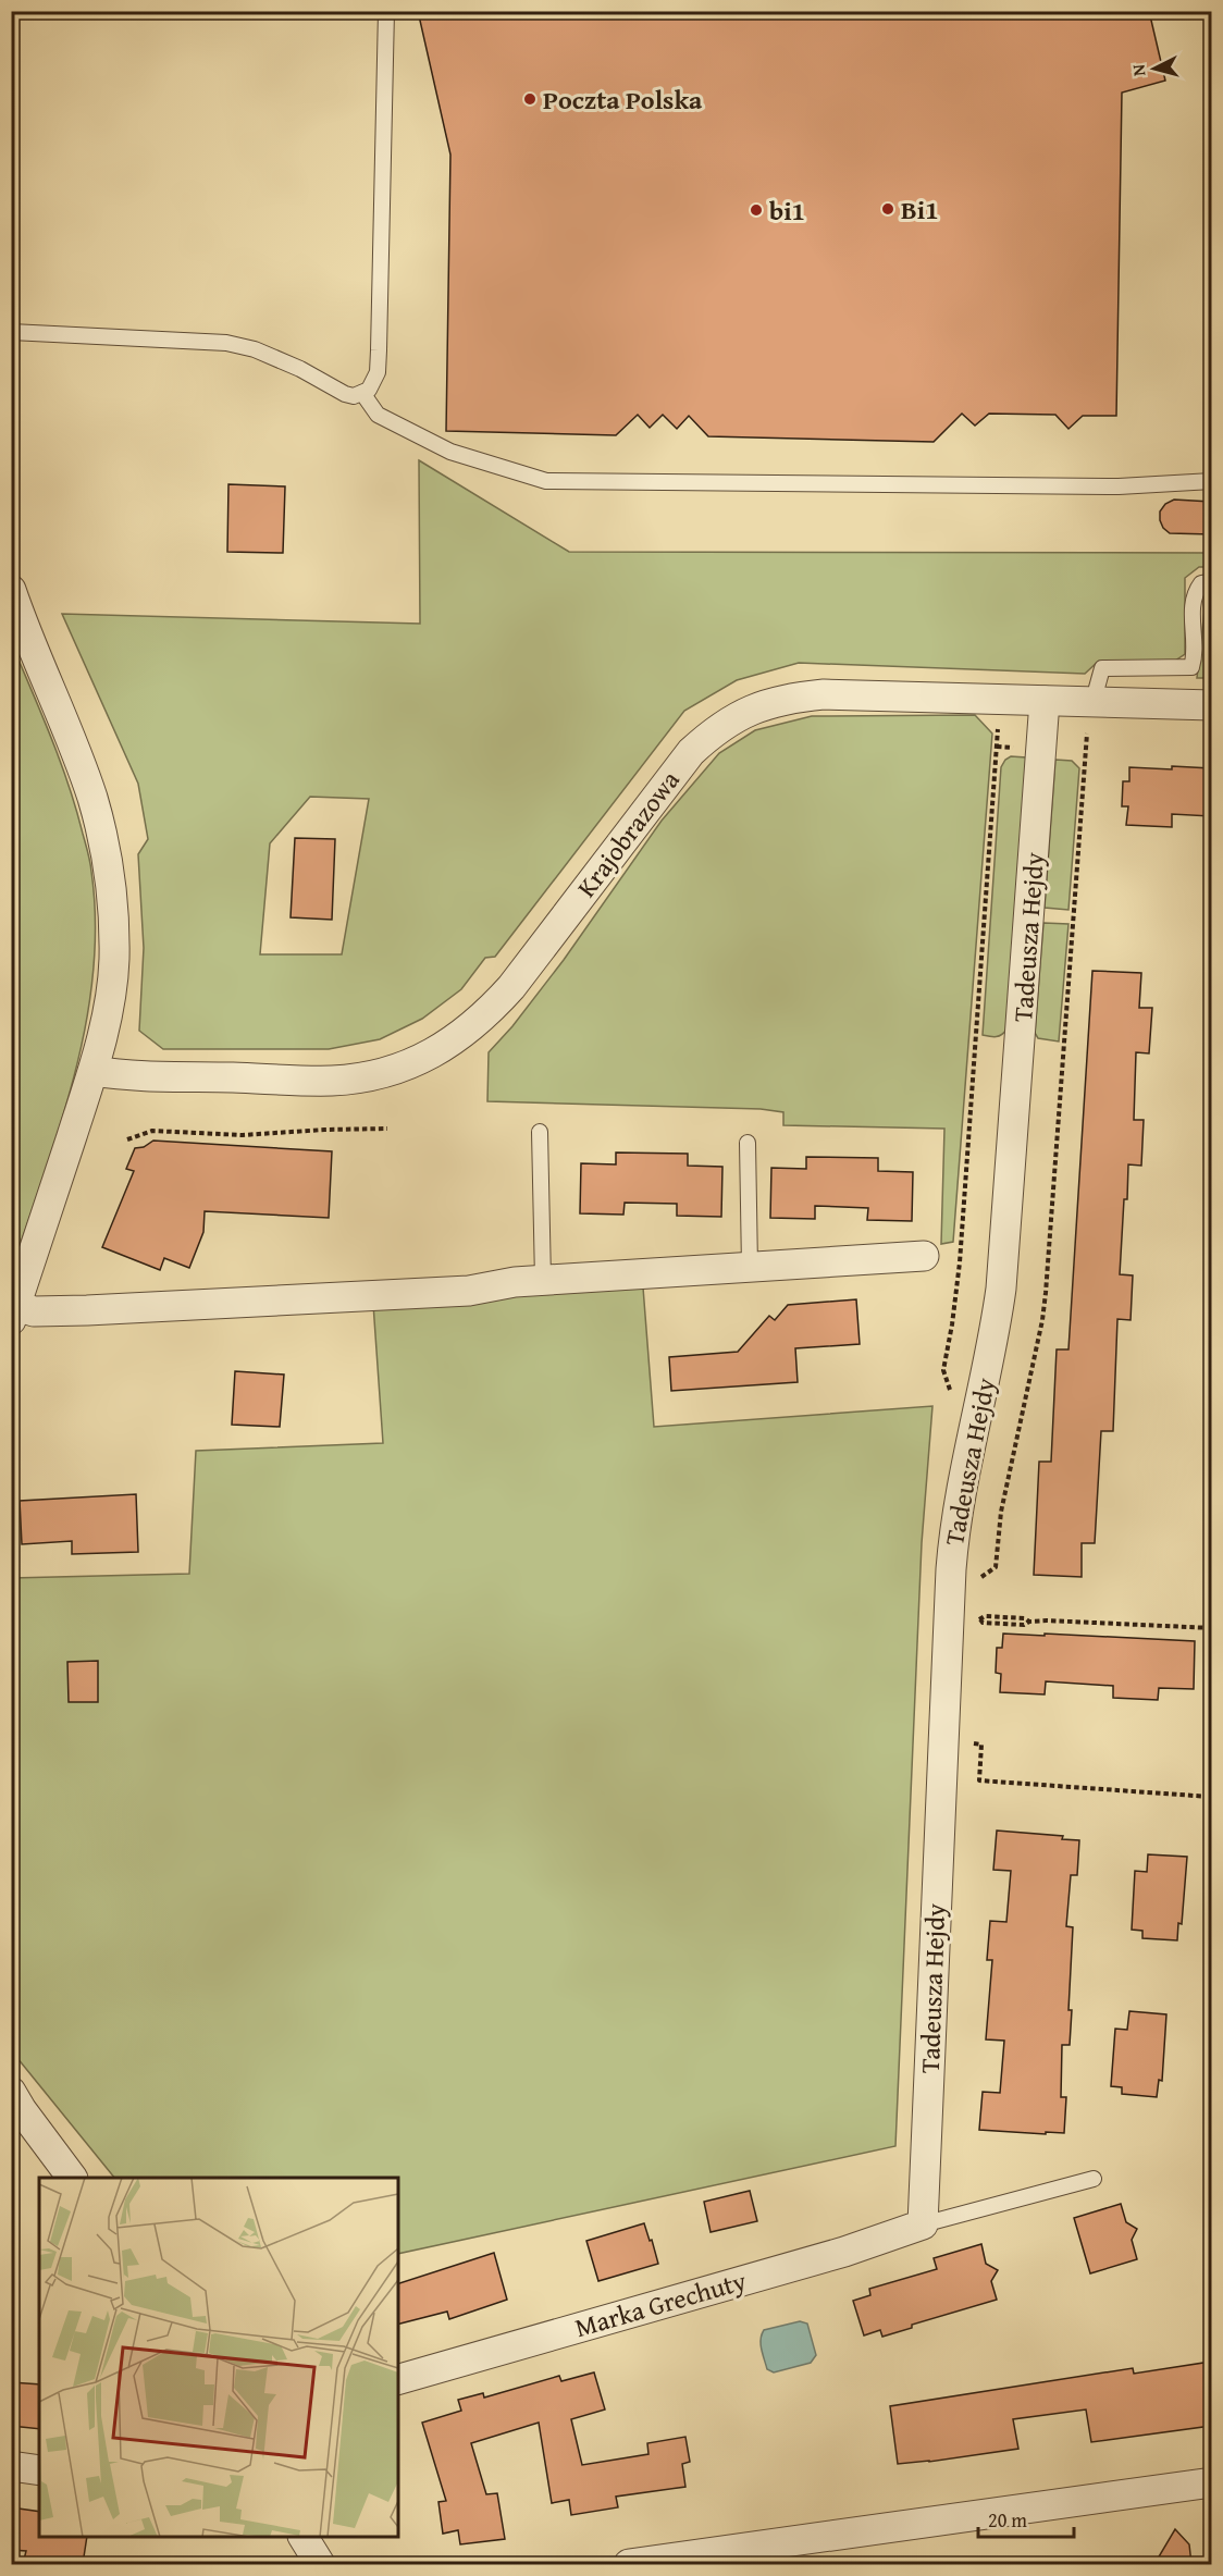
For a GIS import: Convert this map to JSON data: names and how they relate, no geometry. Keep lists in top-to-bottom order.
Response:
{
  "streets": {
    "street": ["Krajobrazowa", "Tadeusza Hejdy", "Marka Grechuty"]
  },
  "crossings": [
    ["Krajobrazowa", "Tadeusza Hejdy"],
    ["Tadeusza Hejdy", "Marka Grechuty"]
  ],
  "places": ["Poczta Polska", "Bi1", "bi1"],
  "scale_bar": "20 m",
  "north": "left"
}
